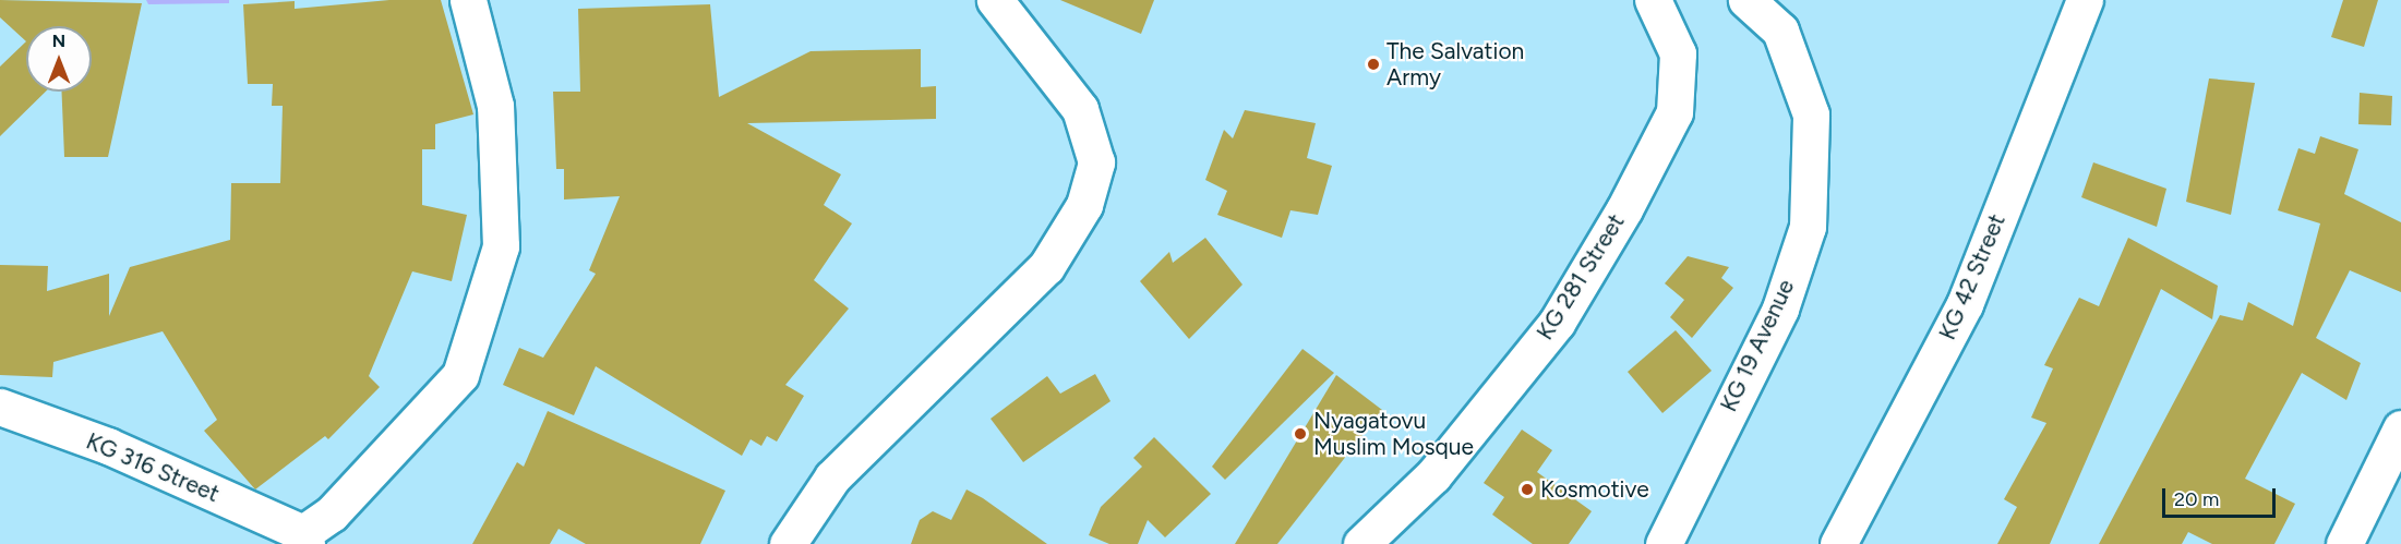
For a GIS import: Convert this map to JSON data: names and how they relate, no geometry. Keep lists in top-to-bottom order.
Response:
{
  "streets": {
    "street": [
      "KG 281 Street",
      "KG 42 Street",
      "KG 19 Avenue",
      "KG 316 Street"
    ]
  },
  "places": ["The Salvation Army", "Nyagatovu Muslim Mosque", "Kosmotive"],
  "scale_bar": "20 m",
  "north": "top"
}
